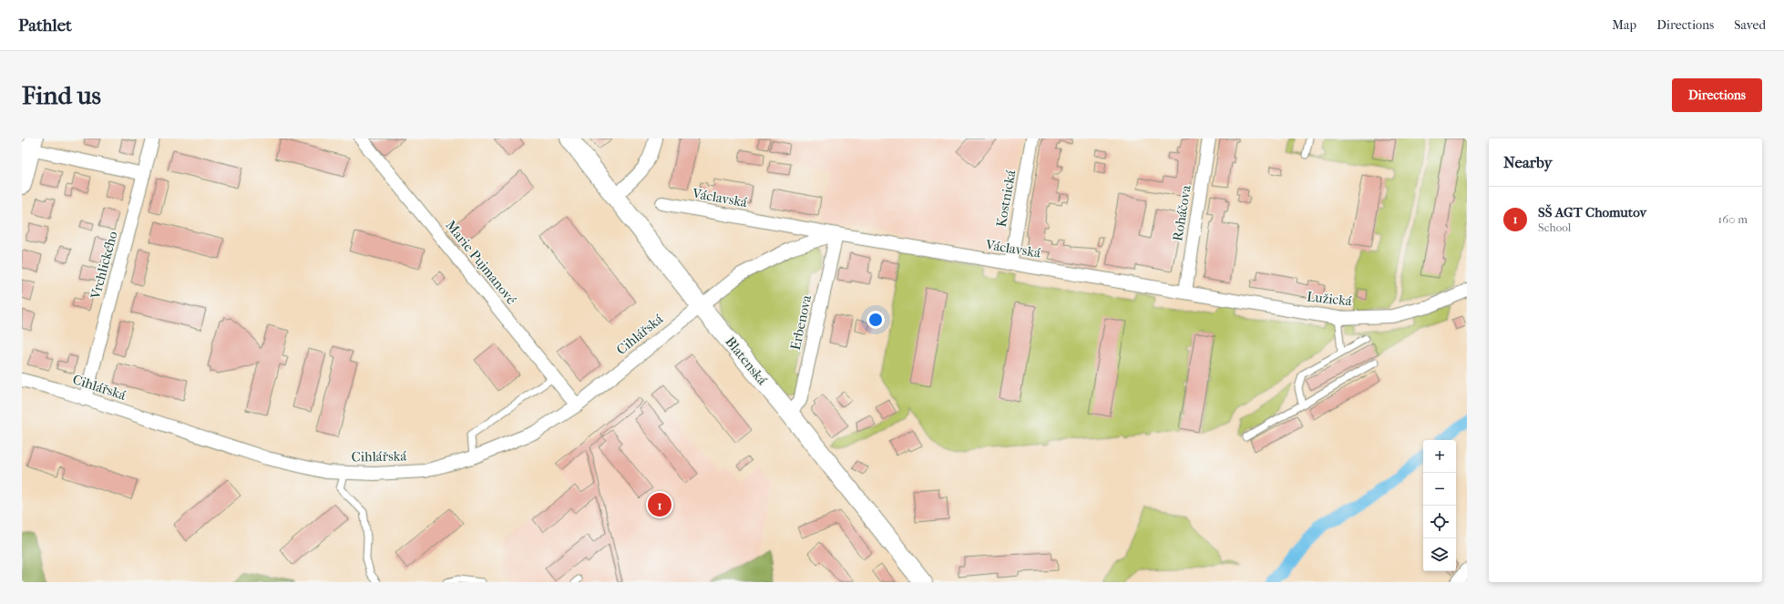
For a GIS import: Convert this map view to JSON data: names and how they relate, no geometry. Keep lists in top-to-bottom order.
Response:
{
  "streets": {
    "street": [
      "Václavská",
      "Kostnická",
      "Roháčova",
      "Marie Pujmanové",
      "Vrchlického",
      "Lužická",
      "Erbenova",
      "Cihlářská",
      "Blatenská"
    ]
  },
  "crossings": [
    ["Václavská", "Kostnická"],
    ["Václavská", "Roháčova"],
    ["Václavská", "Lužická"],
    ["Václavská", "Erbenova"],
    ["Václavská", "Cihlářská"],
    ["Václavská", "Blatenská"],
    ["Roháčova", "Lužická"],
    ["Marie Pujmanové", "Cihlářská"],
    ["Vrchlického", "Cihlářská"],
    ["Erbenova", "Blatenská"],
    ["Cihlářská", "Blatenská"]
  ],
  "page": {
    "header": "Pathlet",
    "nav": ["Map", "Directions", "Saved"],
    "buttons": "Directions",
    "title": "Find us",
    "heading": "Nearby",
    "list": [
      {
        "mark": "1",
        "name": "SŠ AGT Chomutov",
        "note": "School",
        "value": "160 m"
      }
    ],
    "map_buttons": ["+", "−"],
    "pins": "1"
  }
}
